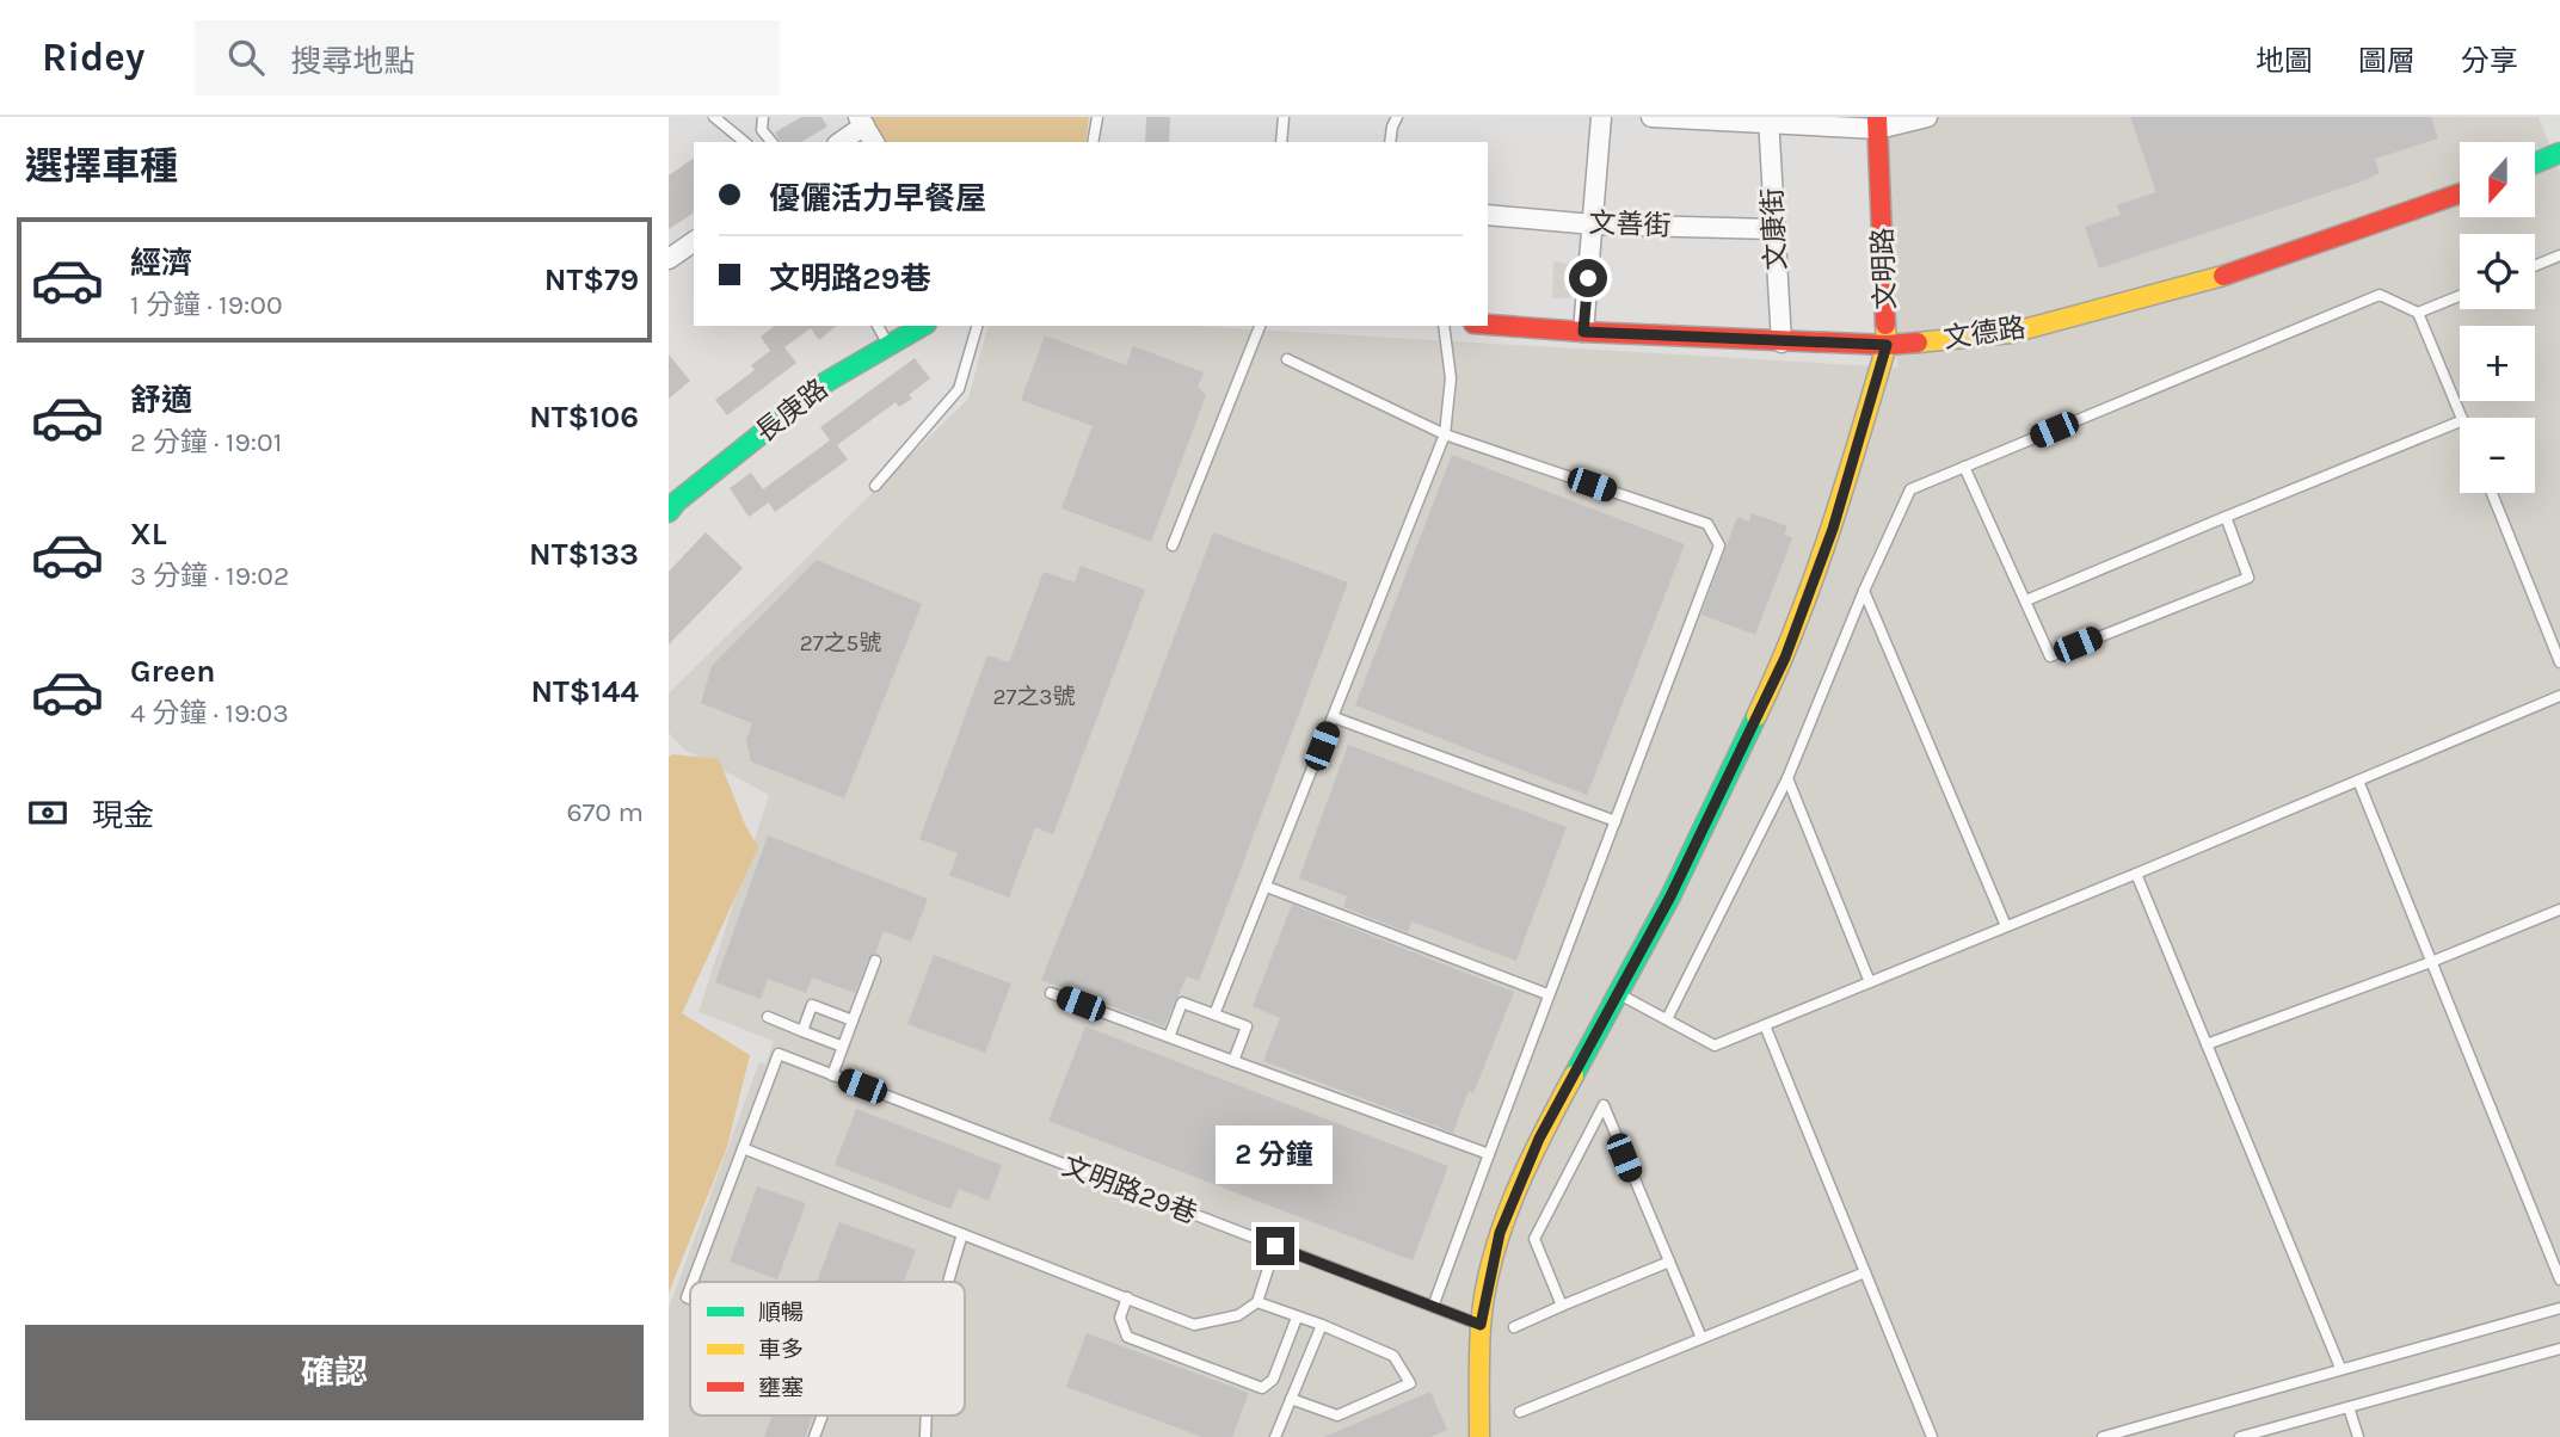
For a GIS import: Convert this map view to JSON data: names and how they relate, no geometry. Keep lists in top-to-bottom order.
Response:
{
  "streets": {
    "street": [
      "文善街",
      "文康街",
      "文明路",
      "文德路",
      "長庚路"
    ],
    "lane": ["文明路29巷"]
  },
  "crossings": [
    ["文善街", "文康街"],
    ["文康街", "文德路"],
    ["文明路", "文德路"],
    ["文明路", "文明路29巷"]
  ],
  "house_numbers": ["27之5號", "27之3號"],
  "legend": ["順暢", "車多", "壅塞"],
  "north": "bottom",
  "page": {
    "header": "Ridey",
    "search": "搜尋地點",
    "nav": ["地圖", "圖層", "分享"],
    "heading": "選擇車種",
    "map_buttons": ["+", "−"],
    "banner": ["優儷活力早餐屋", "文明路29巷"],
    "list": [
      {
        "name": "經濟",
        "note": "1 分鐘 · 19:00",
        "value": "NT$79"
      },
      {
        "name": "舒適",
        "note": "2 分鐘 · 19:01",
        "value": "NT$106"
      },
      {
        "name": "XL",
        "note": "3 分鐘 · 19:02",
        "value": "NT$133"
      },
      {
        "name": "Green",
        "note": "4 分鐘 · 19:03",
        "value": "NT$144"
      }
    ],
    "pay": ["現金", "670 m"],
    "bubble": "2 分鐘",
    "buttons": "確認"
  }
}
